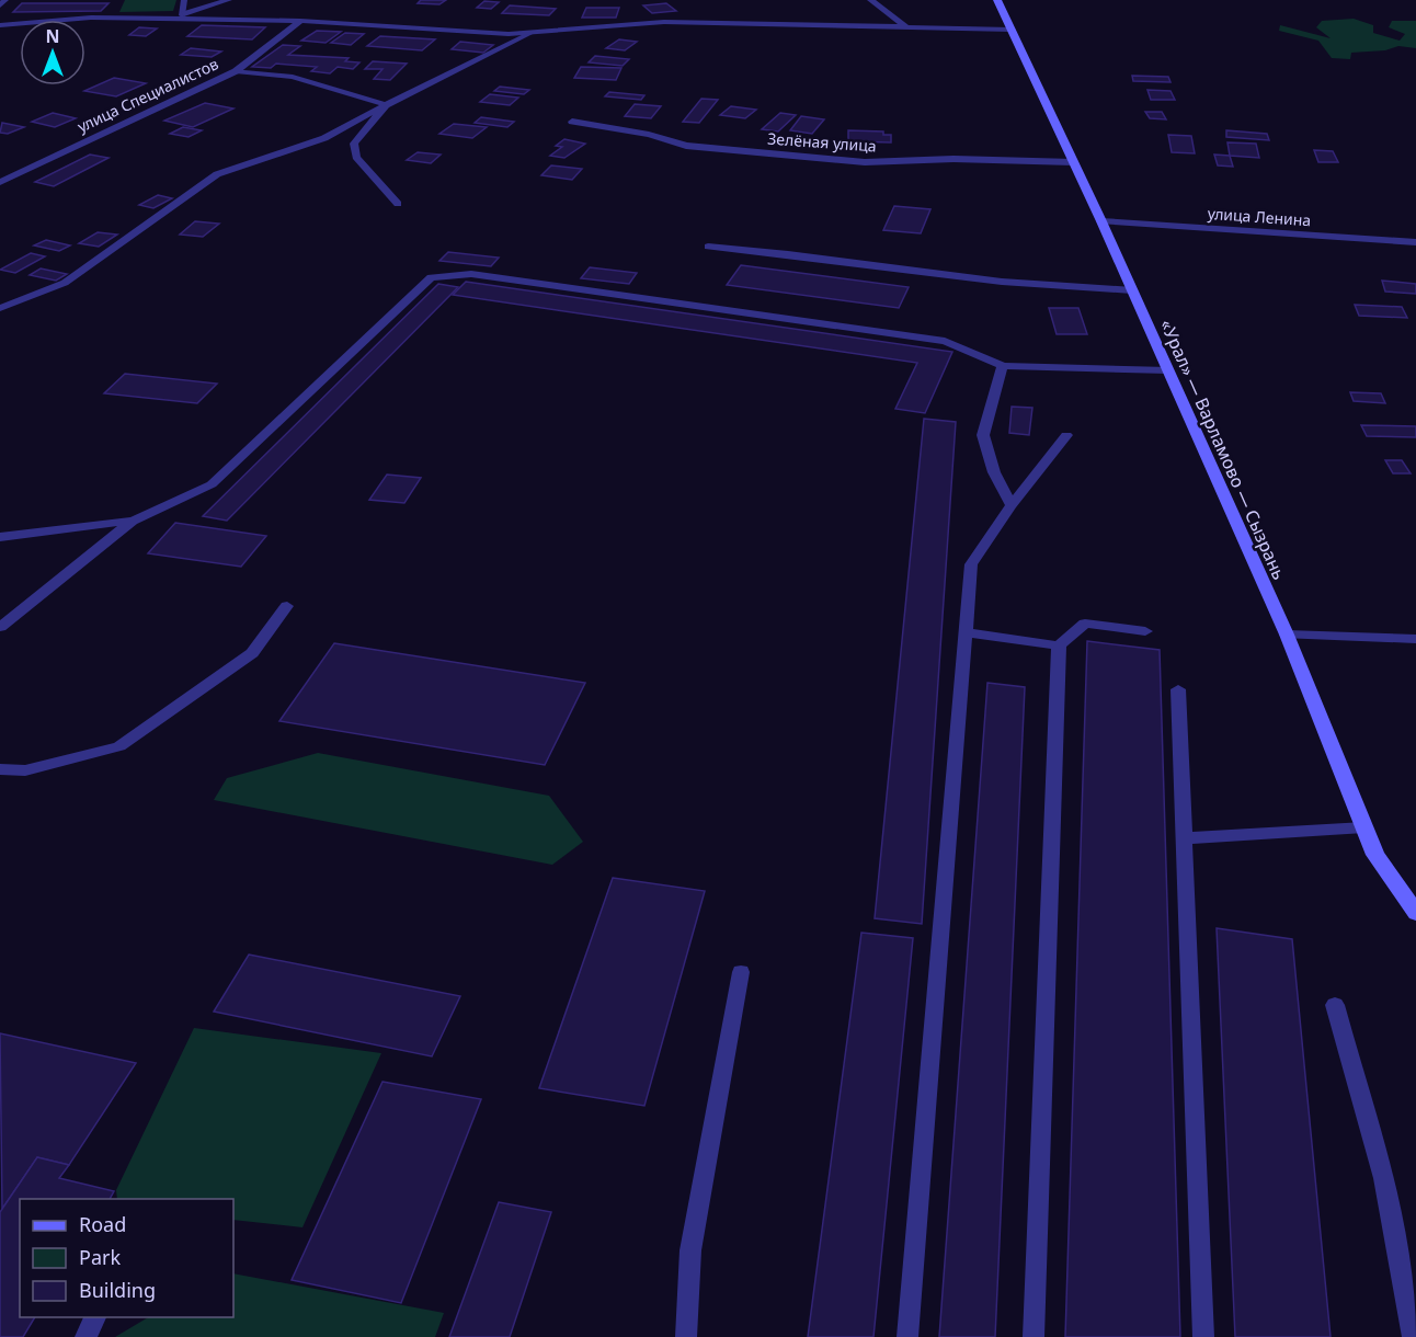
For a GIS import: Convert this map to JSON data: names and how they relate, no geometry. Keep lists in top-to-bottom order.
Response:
{
  "streets": {
    "main road": ["«Урал» — Варламово — Сызрань"],
    "street": ["улица Специалистов", "Зелёная улица", "улица Ленина"]
  },
  "crossings": [
    ["Зелёная улица", "«Урал» — Варламово — Сызрань"],
    ["улица Ленина", "«Урал» — Варламово — Сызрань"]
  ],
  "legend": ["Road", "Park", "Building"],
  "north": "top"
}
